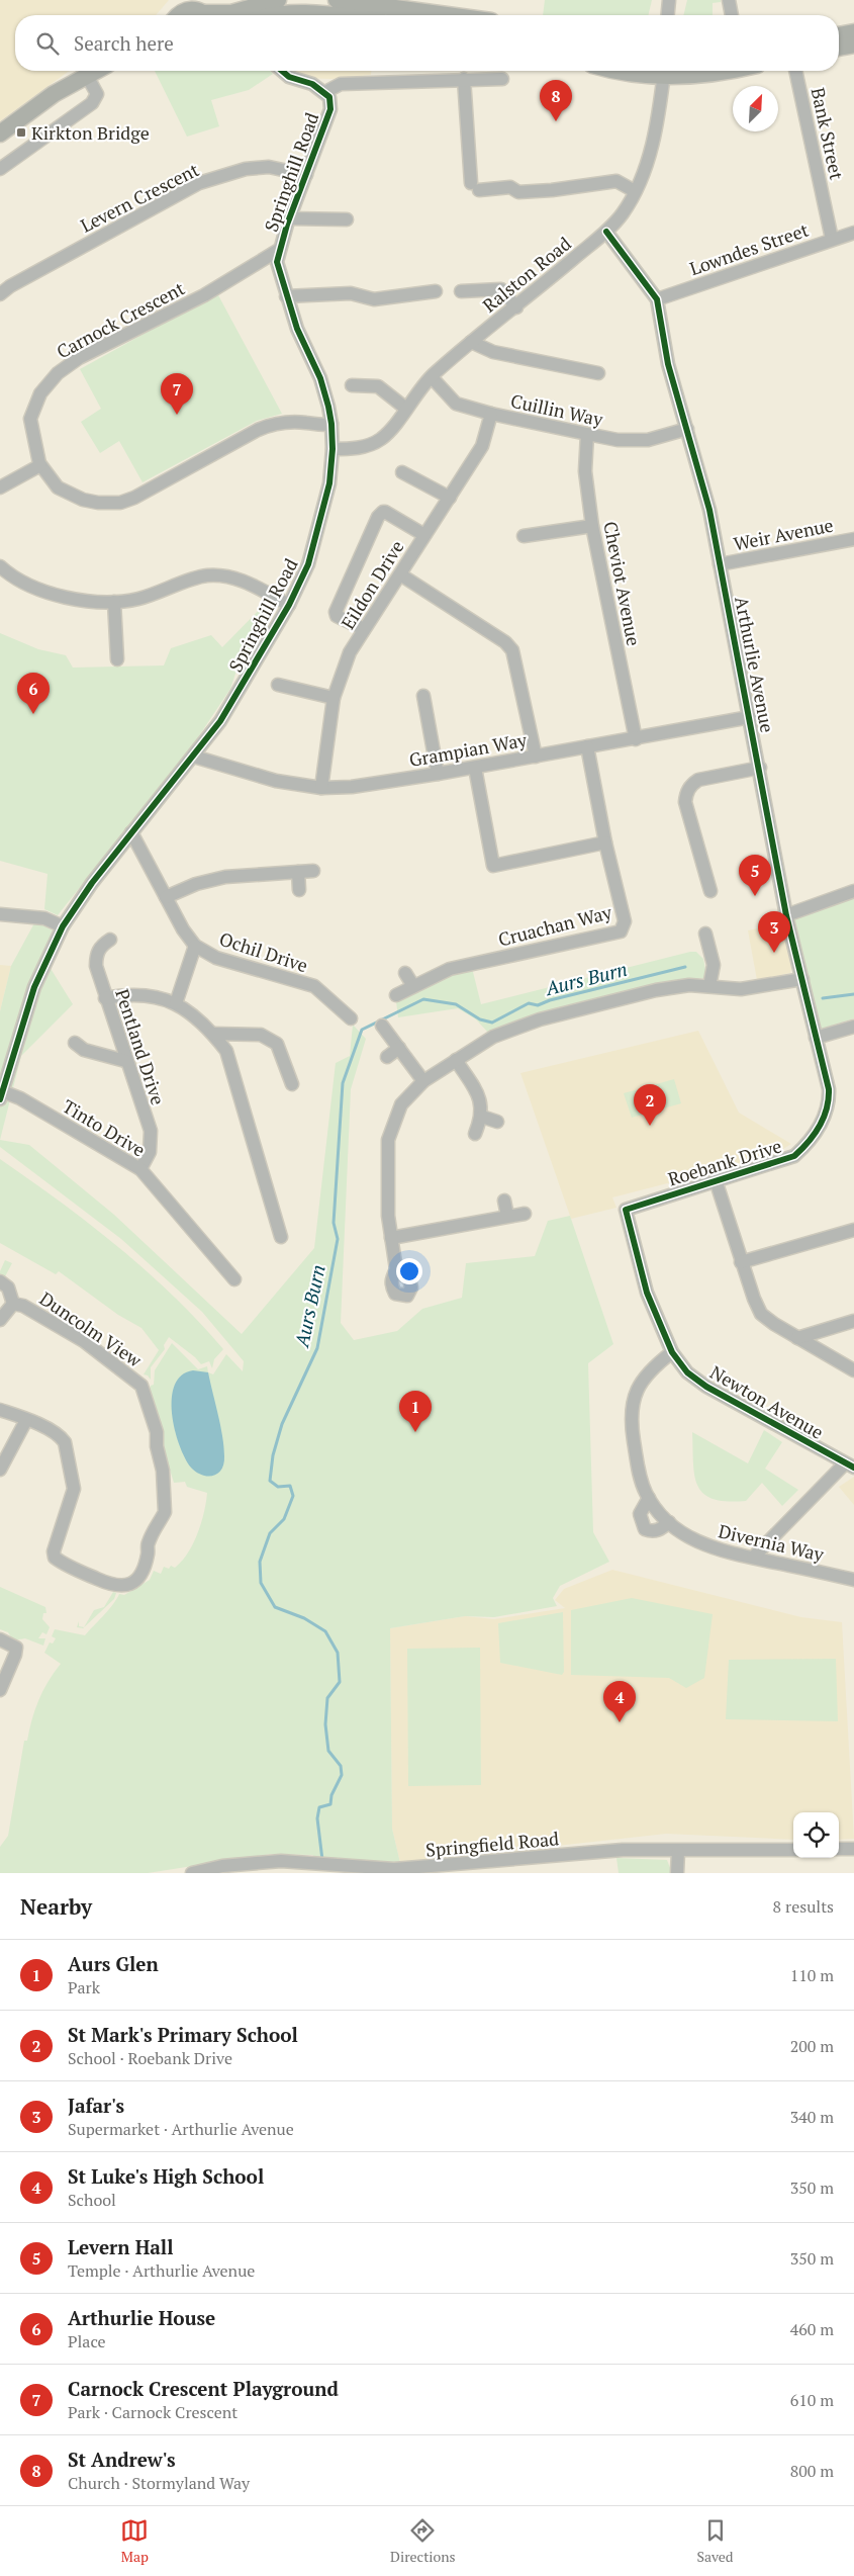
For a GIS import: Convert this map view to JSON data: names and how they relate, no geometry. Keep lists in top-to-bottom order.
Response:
{
  "streets": {
    "street": [
      "Bank Street",
      "Springhill Road",
      "Levern Crescent",
      "Lowndes Street",
      "Ralston Road",
      "Carnock Crescent",
      "Cuillin Way",
      "Weir Avenue",
      "Cheviot Avenue",
      "Eildon Drive",
      "Arthurlie Avenue",
      "Grampian Way",
      "Cruachan Way",
      "Ochil Drive",
      "Pentland Drive",
      "Tinto Drive",
      "Roebank Drive",
      "Duncolm View",
      "Newton Avenue",
      "Divernia Way",
      "Springfield Road"
    ]
  },
  "crossings": [
    ["Bank Street", "Lowndes Street"],
    ["Springhill Road", "Levern Crescent"],
    ["Springhill Road", "Ralston Road"],
    ["Springhill Road", "Carnock Crescent"],
    ["Springhill Road", "Grampian Way"],
    ["Springhill Road", "Ochil Drive"],
    ["Springhill Road", "Tinto Drive"],
    ["Lowndes Street", "Arthurlie Avenue"],
    ["Ralston Road", "Cuillin Way"],
    ["Cuillin Way", "Cheviot Avenue"],
    ["Cuillin Way", "Eildon Drive"],
    ["Cuillin Way", "Arthurlie Avenue"],
    ["Weir Avenue", "Arthurlie Avenue"],
    ["Cheviot Avenue", "Grampian Way"],
    ["Eildon Drive", "Grampian Way"],
    ["Arthurlie Avenue", "Grampian Way"],
    ["Arthurlie Avenue", "Roebank Drive"],
    ["Pentland Drive", "Tinto Drive"],
    ["Roebank Drive", "Newton Avenue"],
    ["Newton Avenue", "Divernia Way"]
  ],
  "water": ["Aurs Burn"],
  "places": {
    "transit": ["Kirkton Bridge"]
  },
  "north": "top right",
  "page": {
    "search": "Search here",
    "pins": [
      "8",
      "7",
      "6",
      "5",
      "3",
      "2",
      "1",
      "4"
    ],
    "heading": ["Nearby", "8 results"],
    "list": [
      {
        "mark": "1",
        "name": "Aurs Glen",
        "note": "Park",
        "value": "110 m"
      },
      {
        "mark": "2",
        "name": "St Mark's Primary School",
        "note": "School · Roebank Drive",
        "value": "200 m"
      },
      {
        "mark": "3",
        "name": "Jafar's",
        "note": "Supermarket · Arthurlie Avenue",
        "value": "340 m"
      },
      {
        "mark": "4",
        "name": "St Luke's High School",
        "note": "School",
        "value": "350 m"
      },
      {
        "mark": "5",
        "name": "Levern Hall",
        "note": "Temple · Arthurlie Avenue",
        "value": "350 m"
      },
      {
        "mark": "6",
        "name": "Arthurlie House",
        "note": "Place",
        "value": "460 m"
      },
      {
        "mark": "7",
        "name": "Carnock Crescent Playground",
        "note": "Park · Carnock Crescent",
        "value": "610 m"
      },
      {
        "mark": "8",
        "name": "St Andrew's",
        "note": "Church · Stormyland Way",
        "value": "800 m"
      }
    ],
    "nav": ["Map", "Directions", "Saved"]
  }
}
